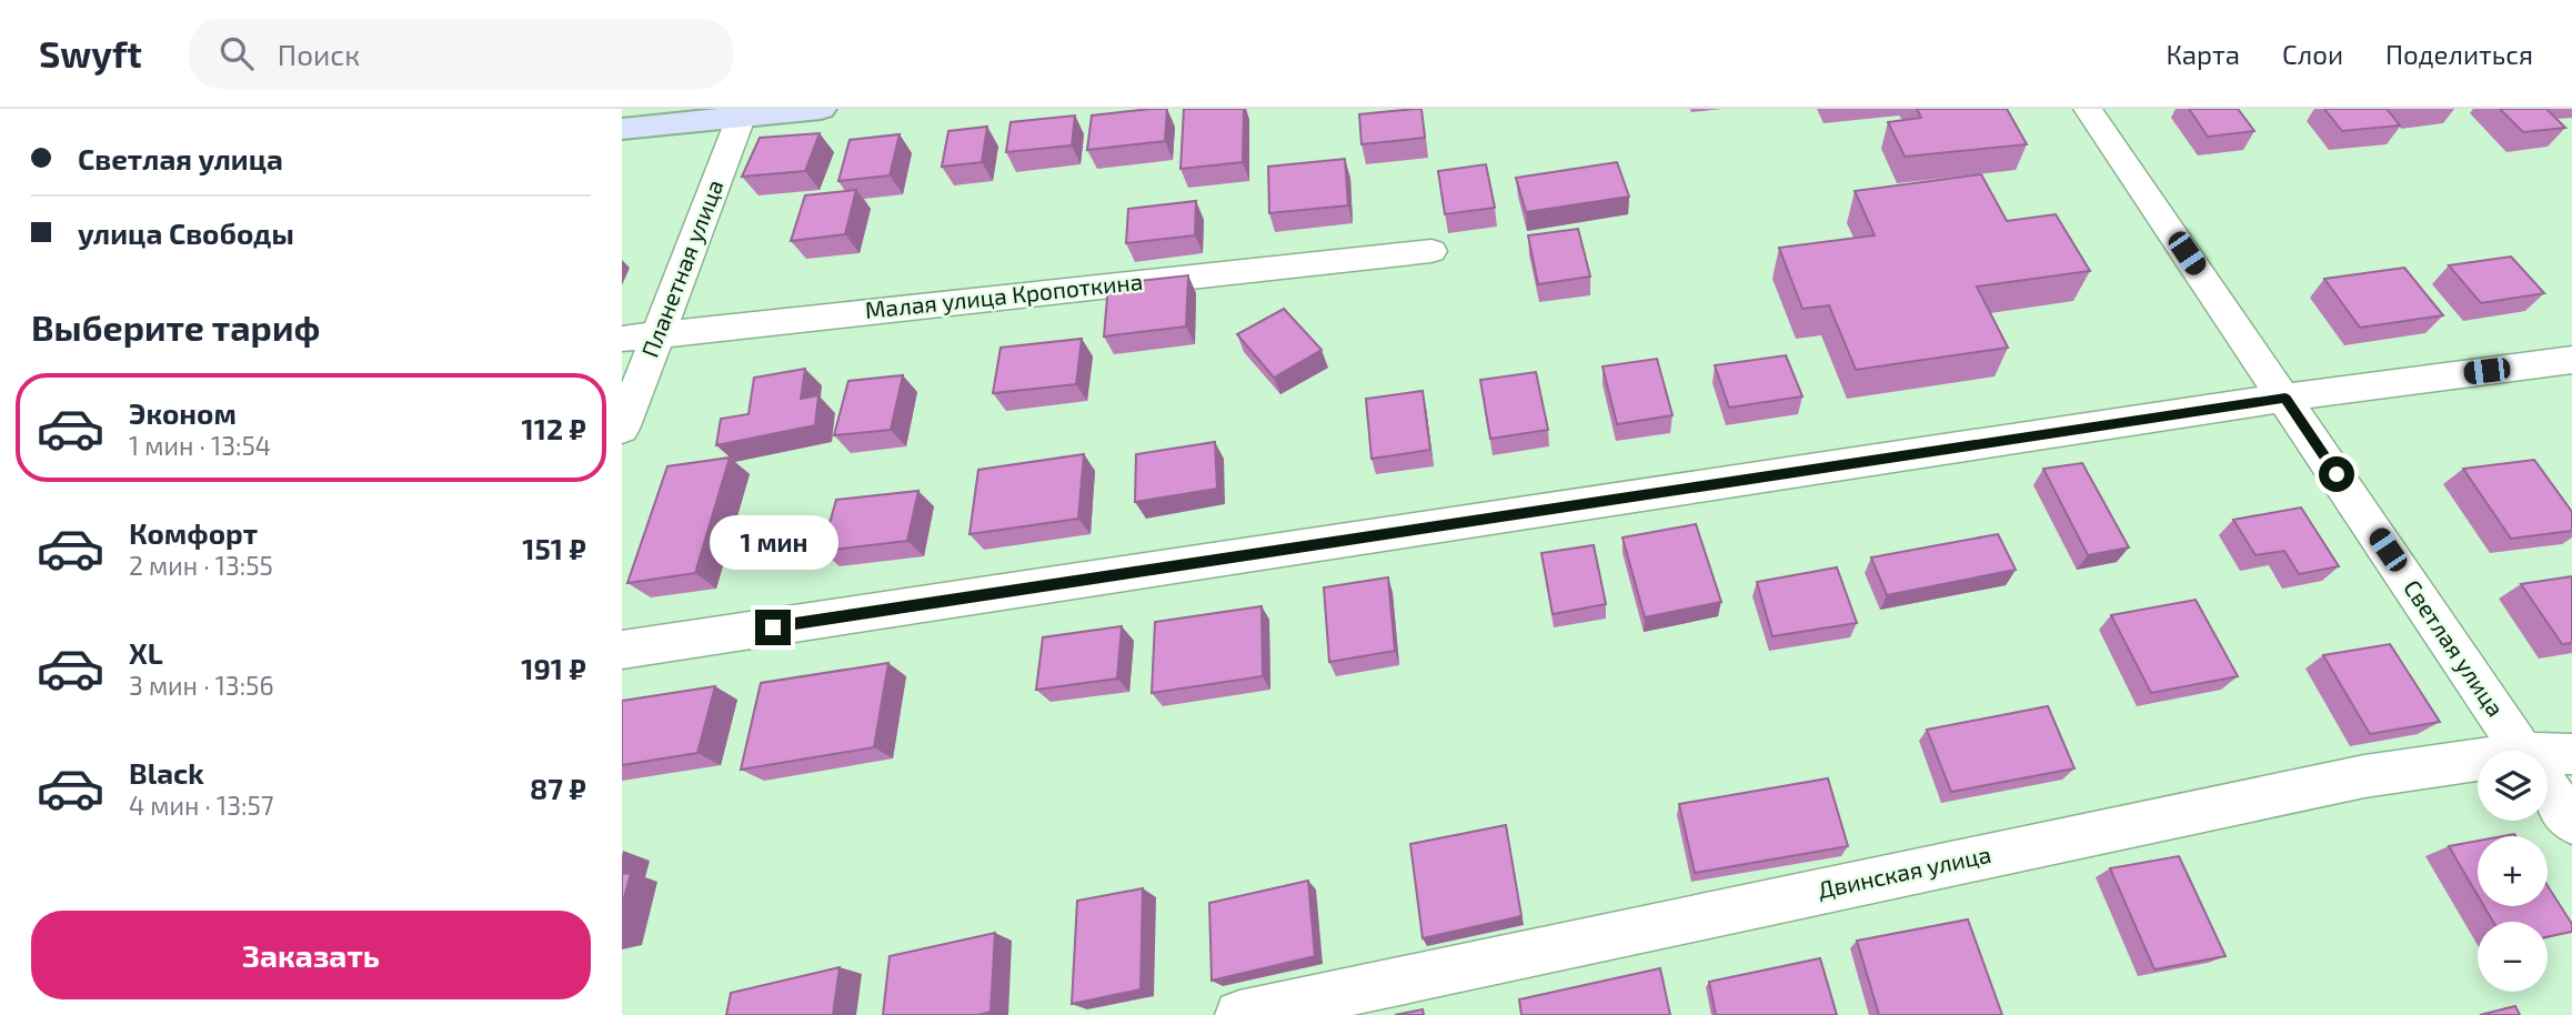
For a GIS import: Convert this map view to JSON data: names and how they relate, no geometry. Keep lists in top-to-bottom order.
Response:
{
  "streets": {
    "street": [
      "Планетная улица",
      "Малая улица Кропоткина",
      "Светлая улица",
      "Двинская улица"
    ]
  },
  "crossings": [
    ["Планетная улица", "Малая улица Кропоткина"]
  ],
  "page": {
    "header": "Swyft",
    "search": "Поиск",
    "nav": ["Карта", "Слои", "Поделиться"],
    "banner": ["Светлая улица", "улица Свободы"],
    "heading": "Выберите тариф",
    "list": [
      {
        "name": "Эконом",
        "note": "1 мин · 13:54",
        "value": "112 ₽"
      },
      {
        "name": "Комфорт",
        "note": "2 мин · 13:55",
        "value": "151 ₽"
      },
      {
        "name": "XL",
        "note": "3 мин · 13:56",
        "value": "191 ₽"
      },
      {
        "name": "Black",
        "note": "4 мин · 13:57",
        "value": "87 ₽"
      }
    ],
    "bubble": "1 мин",
    "map_buttons": ["+", "−"],
    "buttons": "Заказать"
  }
}
